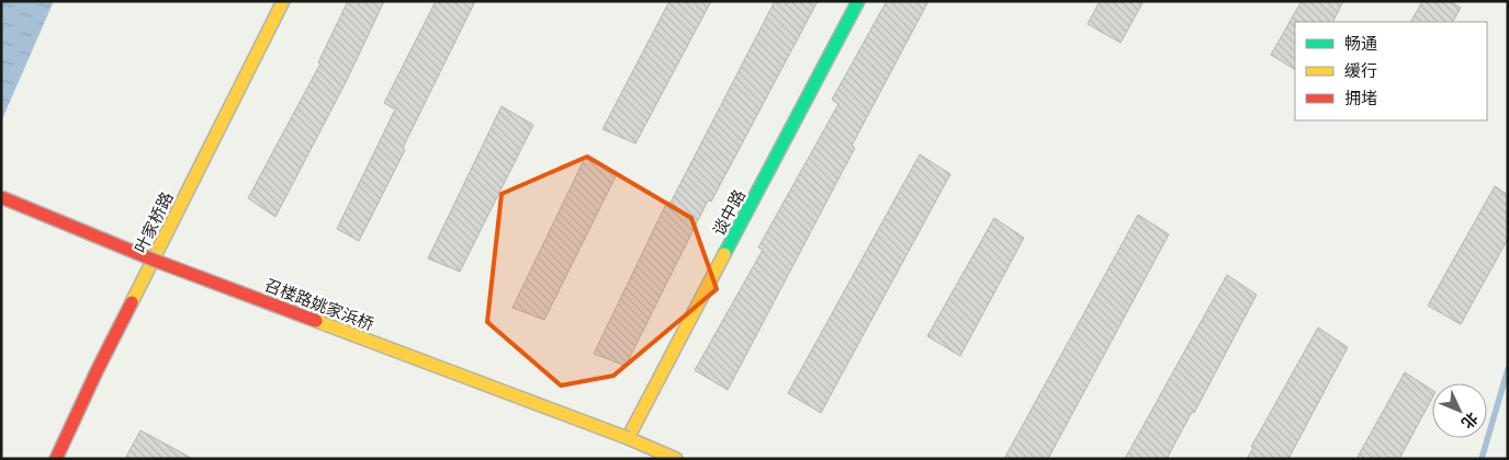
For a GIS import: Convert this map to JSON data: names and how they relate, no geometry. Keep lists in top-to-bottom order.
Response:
{
  "streets": {
    "street": ["谈中路", "叶家桥路", "召楼路姚家浜桥"]
  },
  "crossings": [
    ["谈中路", "召楼路姚家浜桥"]
  ],
  "legend": ["畅通", "缓行", "拥堵"],
  "north": "bottom right"
}
